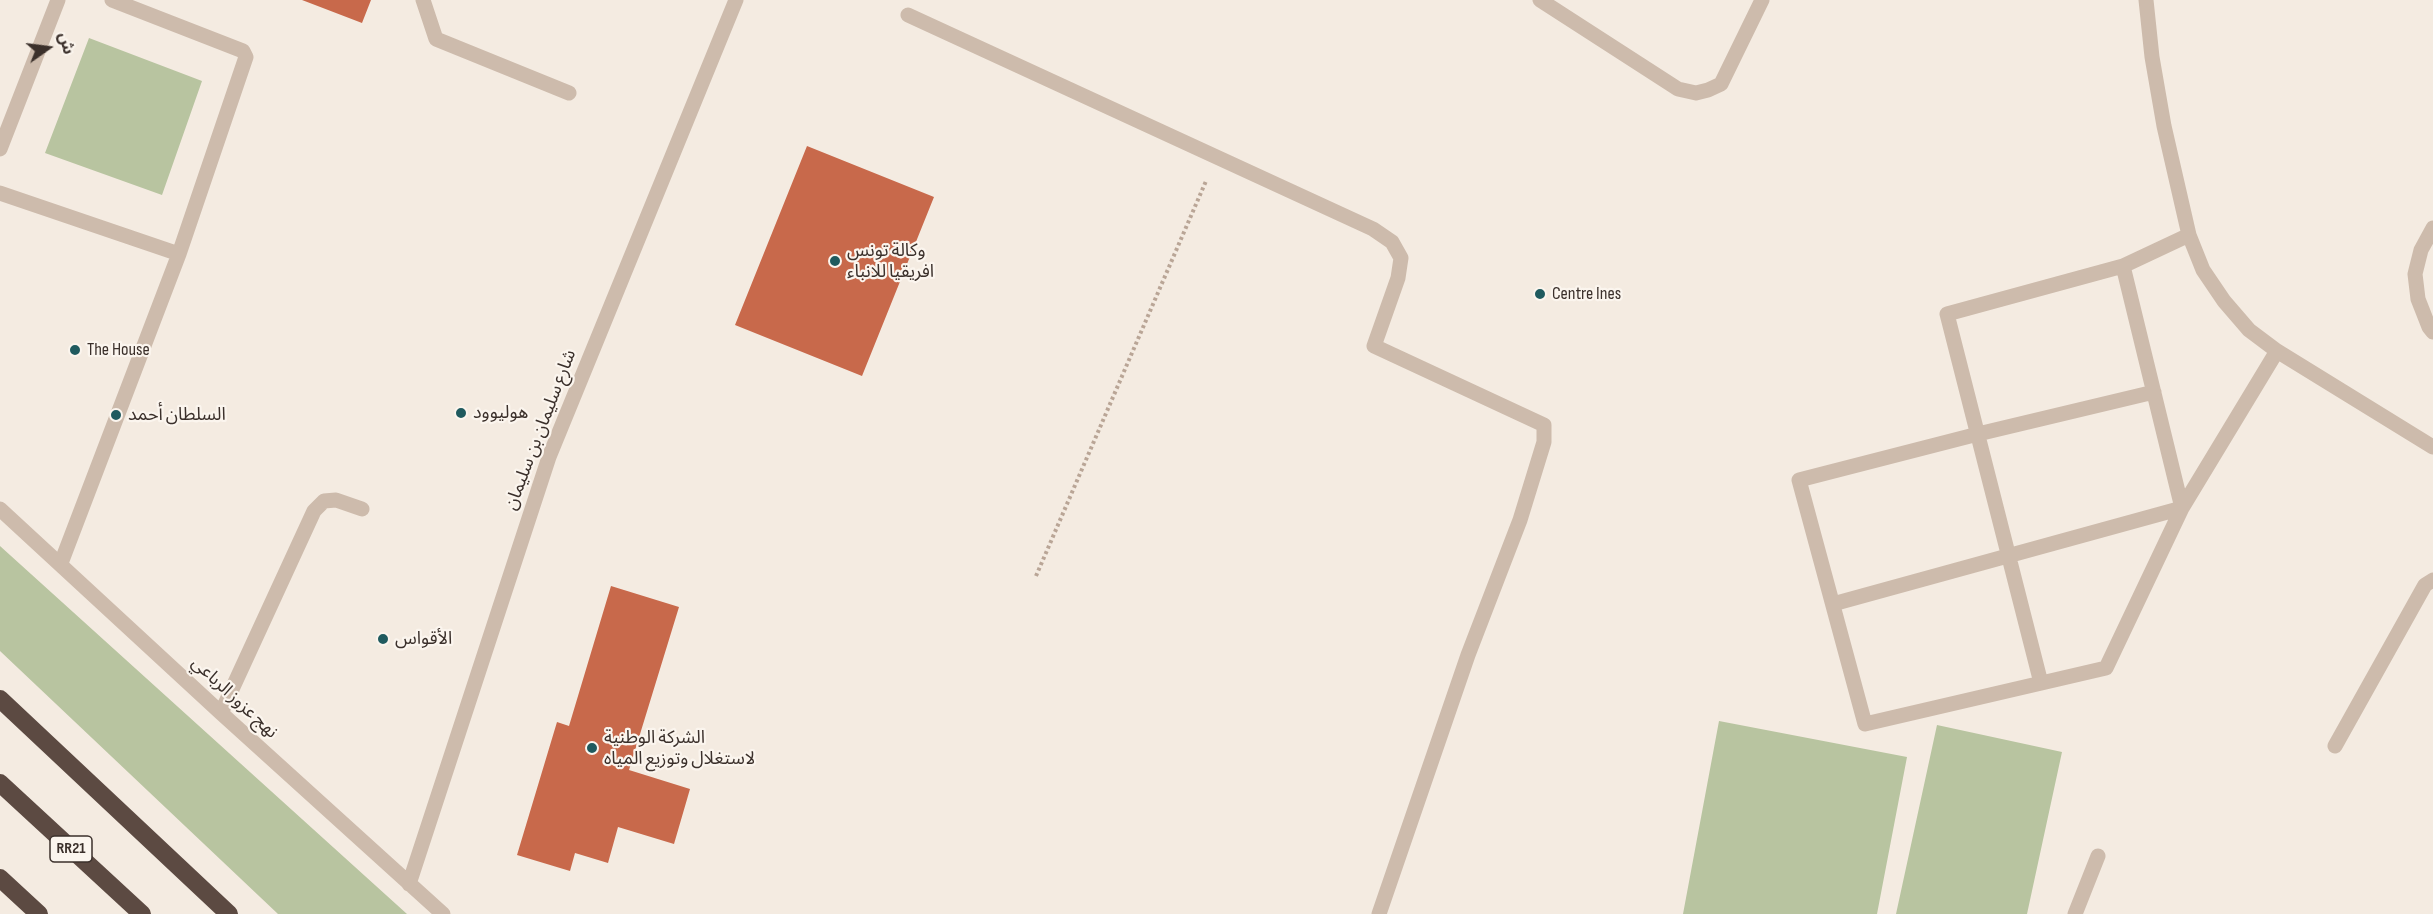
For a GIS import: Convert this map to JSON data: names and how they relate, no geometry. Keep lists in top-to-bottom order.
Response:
{
  "streets": {
    "highway": ["RR21"],
    "street": ["شارع سليمان بن سليمان", "نهج عزوز الرباعي"]
  },
  "crossings": [
    ["شارع سليمان بن سليمان", "نهج عزوز الرباعي"]
  ],
  "places": [
    "وكالة تونس افريقيا للانباء",
    "Centre Ines",
    "The House",
    "هوليوود",
    "السلطان أحمد",
    "الأقواس",
    "الشركة الوطنية لاستغلال وتوزيع المياه"
  ],
  "north": "right"
}
